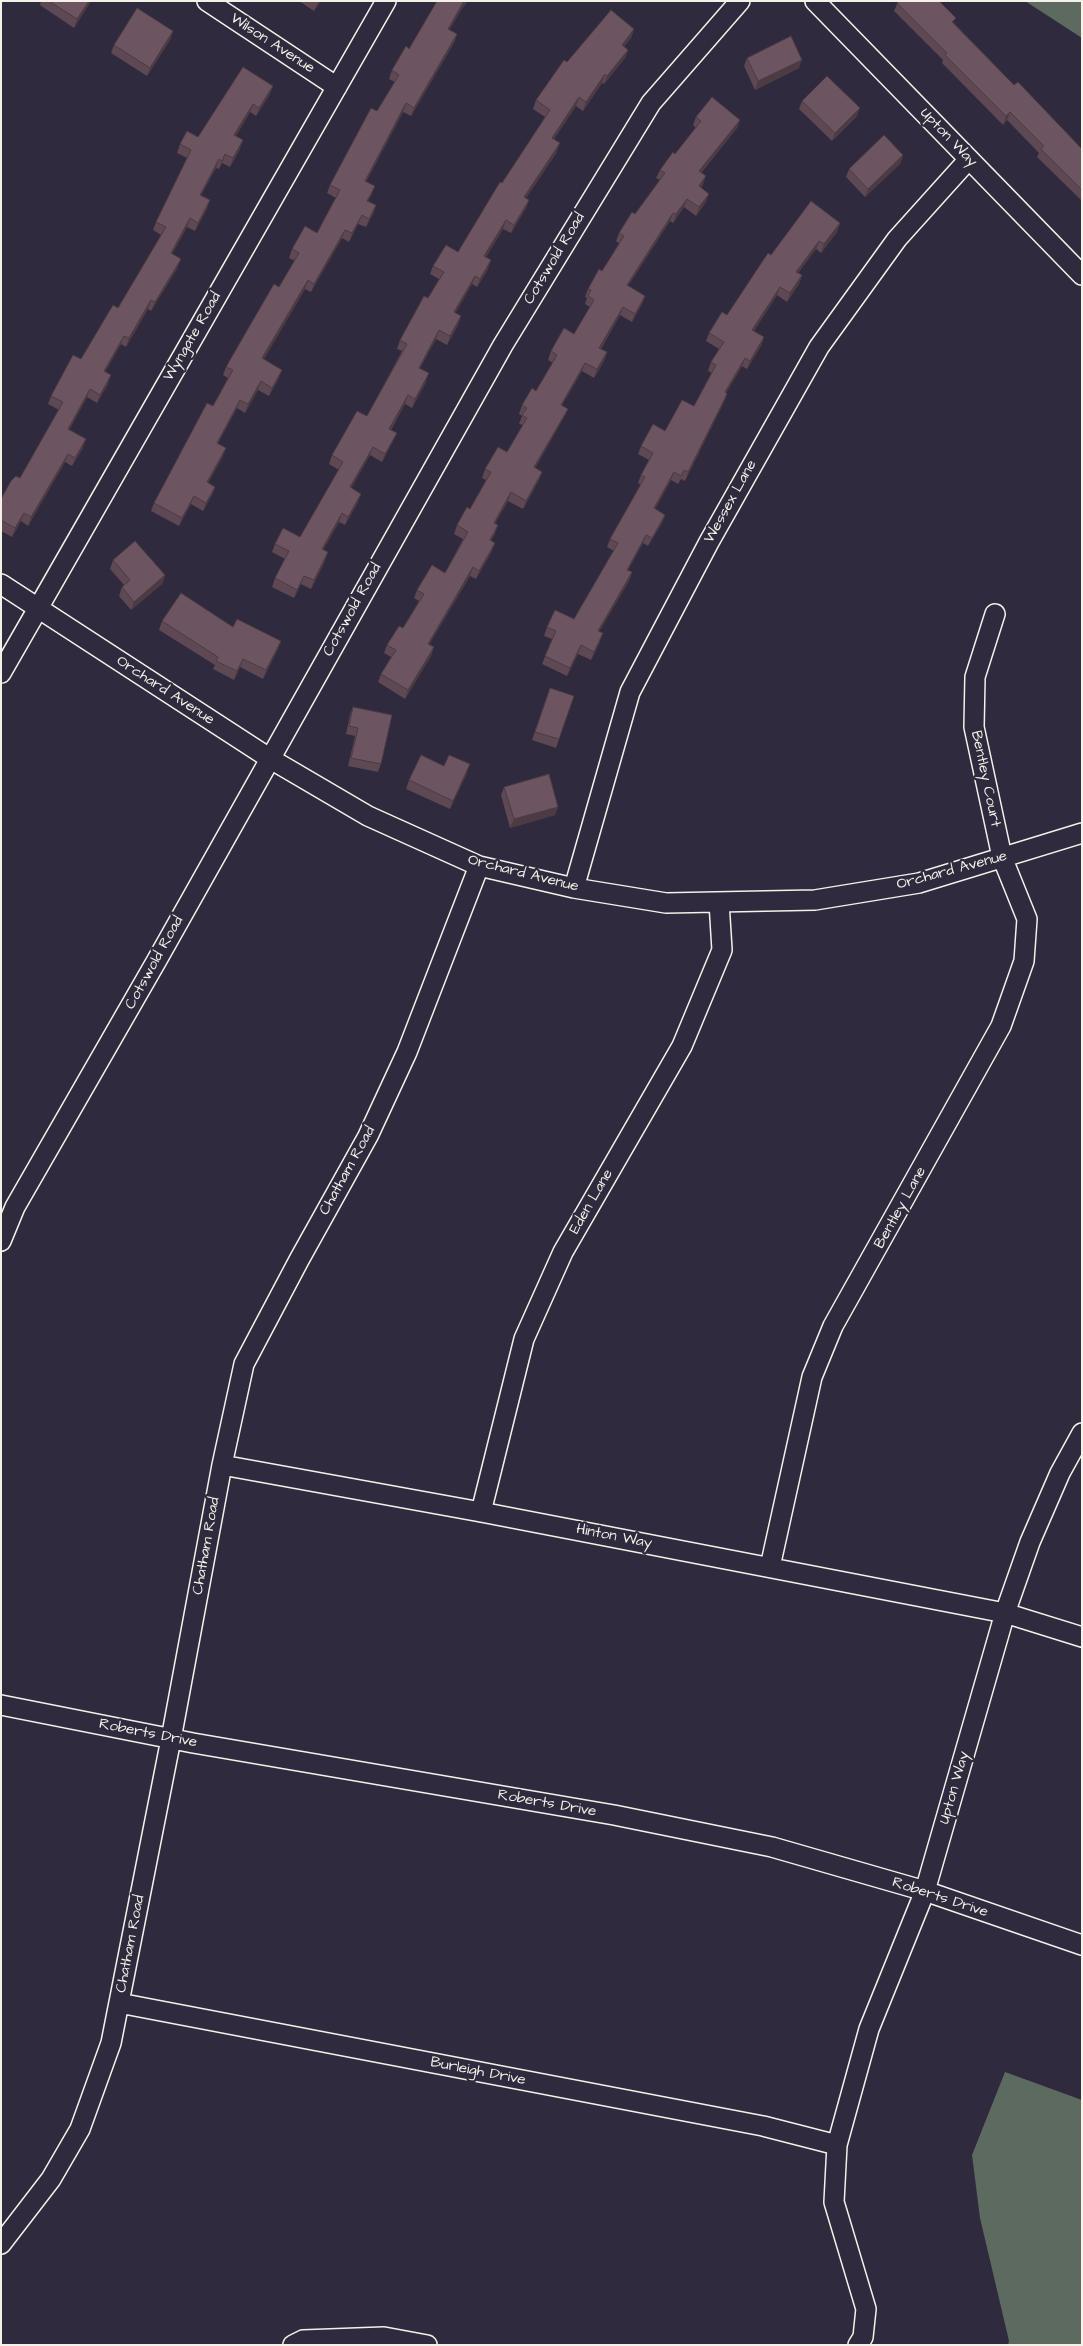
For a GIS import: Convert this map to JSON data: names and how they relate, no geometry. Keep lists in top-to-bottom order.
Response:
{
  "streets": {
    "street": [
      "Wilson Avenue",
      "Upton Way",
      "Cotswold Road",
      "Wyngate Road",
      "Wessex Lane",
      "Orchard Avenue",
      "Bentley Court",
      "Chatham Road",
      "Eden Lane",
      "Bentley Lane",
      "Hinton Way",
      "Roberts Drive",
      "Burleigh Drive"
    ]
  },
  "crossings": [
    ["Wilson Avenue", "Wyngate Road"],
    ["Upton Way", "Wessex Lane"],
    ["Upton Way", "Hinton Way"],
    ["Upton Way", "Roberts Drive"],
    ["Upton Way", "Burleigh Drive"],
    ["Cotswold Road", "Orchard Avenue"],
    ["Wyngate Road", "Orchard Avenue"],
    ["Wessex Lane", "Orchard Avenue"],
    ["Orchard Avenue", "Bentley Court"],
    ["Orchard Avenue", "Chatham Road"],
    ["Orchard Avenue", "Eden Lane"],
    ["Orchard Avenue", "Bentley Lane"],
    ["Bentley Court", "Bentley Lane"],
    ["Chatham Road", "Hinton Way"],
    ["Chatham Road", "Roberts Drive"],
    ["Chatham Road", "Burleigh Drive"],
    ["Eden Lane", "Hinton Way"],
    ["Bentley Lane", "Hinton Way"]
  ]
}
